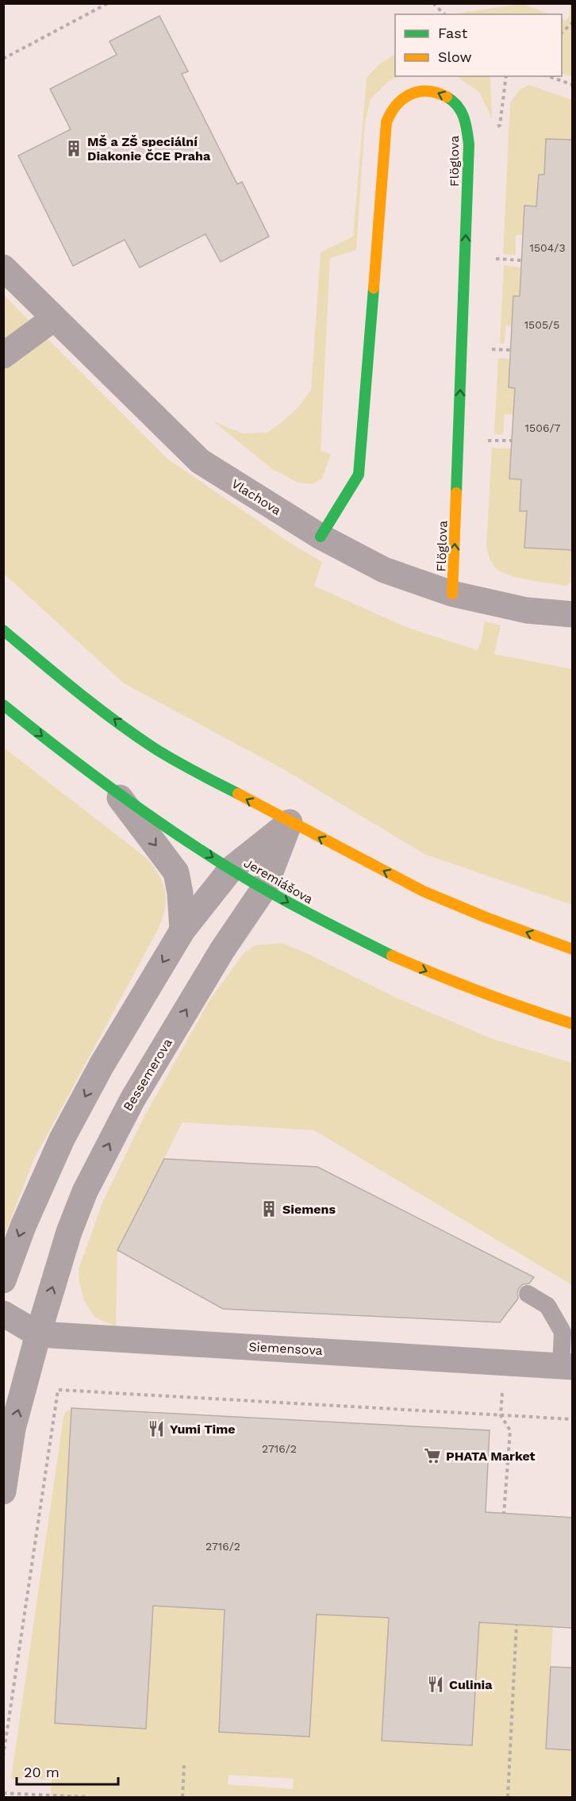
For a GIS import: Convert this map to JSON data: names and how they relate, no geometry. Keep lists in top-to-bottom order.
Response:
{
  "streets": {
    "main road": ["Flöglova", "Jeremiášova"],
    "street": ["Vlachova", "Bessemerova", "Siemensova"]
  },
  "crossings": [
    ["Flöglova", "Vlachova"],
    ["Jeremiášova", "Bessemerova"],
    ["Bessemerova", "Siemensova"]
  ],
  "places": {
    "building": ["MŠ a ZŠ speciální Diakonie ČCE Praha", "Siemens"],
    "restaurant": ["Yumi Time", "Culinia"],
    "supermarket": ["PHATA Market"]
  },
  "house_numbers": [
    "1504/3",
    "1505/5",
    "1506/7",
    "2716/2",
    "2716/2"
  ],
  "legend": ["Fast", "Slow"],
  "scale_bar": "20 m"
}
